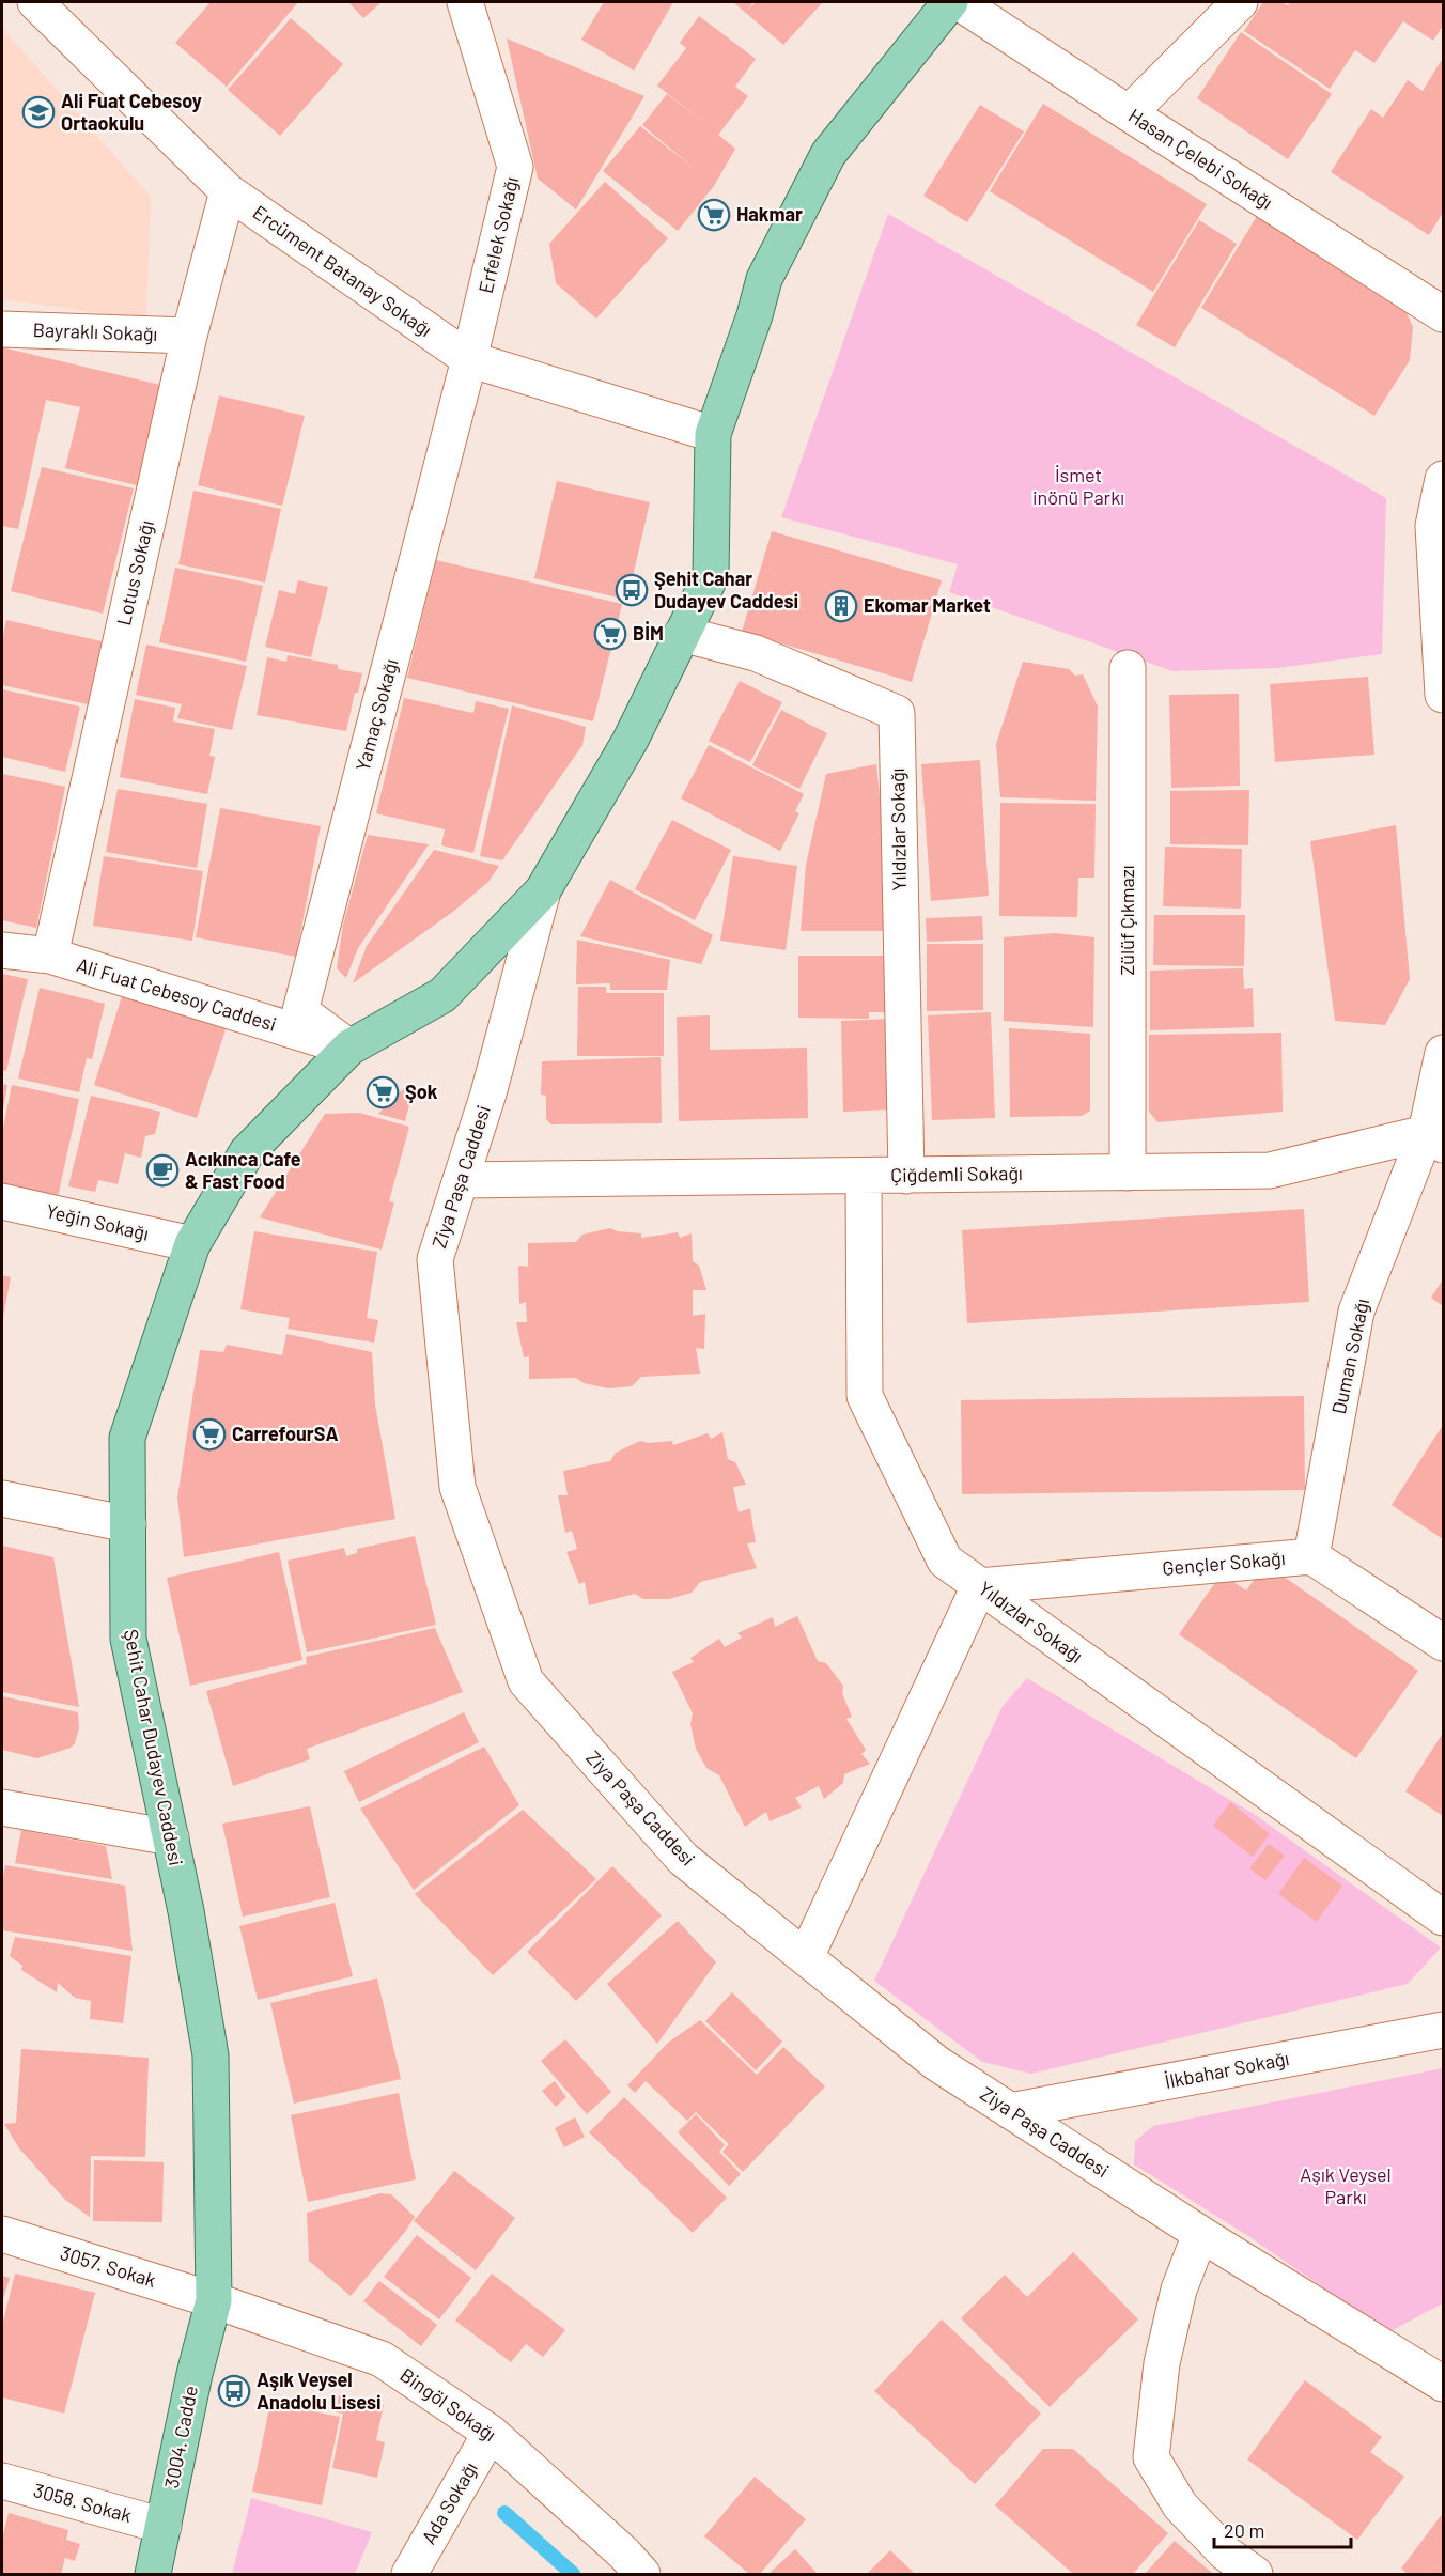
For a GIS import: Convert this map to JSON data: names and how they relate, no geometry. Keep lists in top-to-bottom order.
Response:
{
  "streets": {
    "main road": ["Şehit Cahar Dudayev Caddesi", "3004. Cadde"],
    "street": [
      "Hasan Çelebi Sokağı",
      "Erfelek Sokağı",
      "Ercüment Batanay Sokağı",
      "Bayraklı Sokağı",
      "Lotus Sokağı",
      "Yamaç Sokağı",
      "Yıldızlar Sokağı",
      "Zülüf Çıkmazı",
      "Ali Fuat Cebesoy Caddesi",
      "Çiğdemli Sokağı",
      "Ziya Paşa Caddesi",
      "Yeğin Sokağı",
      "Duman Sokağı",
      "Gençler Sokağı",
      "İlkbahar Sokağı",
      "3057. Sokak",
      "Bingöl Sokağı",
      "3058. Sokak",
      "Ada Sokağı"
    ]
  },
  "crossings": [
    ["Erfelek Sokağı", "Ercüment Batanay Sokağı"],
    ["Erfelek Sokağı", "Yamaç Sokağı"],
    ["Ercüment Batanay Sokağı", "Lotus Sokağı"],
    ["Ercüment Batanay Sokağı", "Yamaç Sokağı"],
    ["Ercüment Batanay Sokağı", "Şehit Cahar Dudayev Caddesi"],
    ["Bayraklı Sokağı", "Lotus Sokağı"],
    ["Lotus Sokağı", "Ali Fuat Cebesoy Caddesi"],
    ["Yamaç Sokağı", "Ali Fuat Cebesoy Caddesi"],
    ["Yamaç Sokağı", "Şehit Cahar Dudayev Caddesi"],
    ["Yıldızlar Sokağı", "Çiğdemli Sokağı"],
    ["Yıldızlar Sokağı", "Gençler Sokağı"],
    ["Yıldızlar Sokağı", "Şehit Cahar Dudayev Caddesi"],
    ["Zülüf Çıkmazı", "Çiğdemli Sokağı"],
    ["Ali Fuat Cebesoy Caddesi", "Şehit Cahar Dudayev Caddesi"],
    ["Çiğdemli Sokağı", "Ziya Paşa Caddesi"],
    ["Çiğdemli Sokağı", "Duman Sokağı"],
    ["Ziya Paşa Caddesi", "Şehit Cahar Dudayev Caddesi"],
    ["Ziya Paşa Caddesi", "İlkbahar Sokağı"],
    ["Yeğin Sokağı", "Şehit Cahar Dudayev Caddesi"],
    ["Duman Sokağı", "Gençler Sokağı"],
    ["Şehit Cahar Dudayev Caddesi", "3057. Sokak"],
    ["Şehit Cahar Dudayev Caddesi", "Bingöl Sokağı"],
    ["Şehit Cahar Dudayev Caddesi", "3004. Cadde"],
    ["3057. Sokak", "Bingöl Sokağı"],
    ["3057. Sokak", "3004. Cadde"],
    ["Bingöl Sokağı", "3004. Cadde"],
    ["Bingöl Sokağı", "Ada Sokağı"],
    ["3004. Cadde", "3058. Sokak"]
  ],
  "parks": ["İsmet inönü Parkı", "Aşık Veysel Parkı"],
  "places": {
    "school or university": ["Ali Fuat Cebesoy Ortaokulu"],
    "supermarket": [
      "Hakmar",
      "BİM",
      "Şok",
      "CarrefourSA"
    ],
    "bus stop": ["Şehit Cahar Dudayev Caddesi", "Aşık Veysel Anadolu Lisesi"],
    "building": ["Ekomar Market"],
    "cafe": ["Acıkınca Cafe & Fast Food"]
  },
  "scale_bar": "20 m"
}
